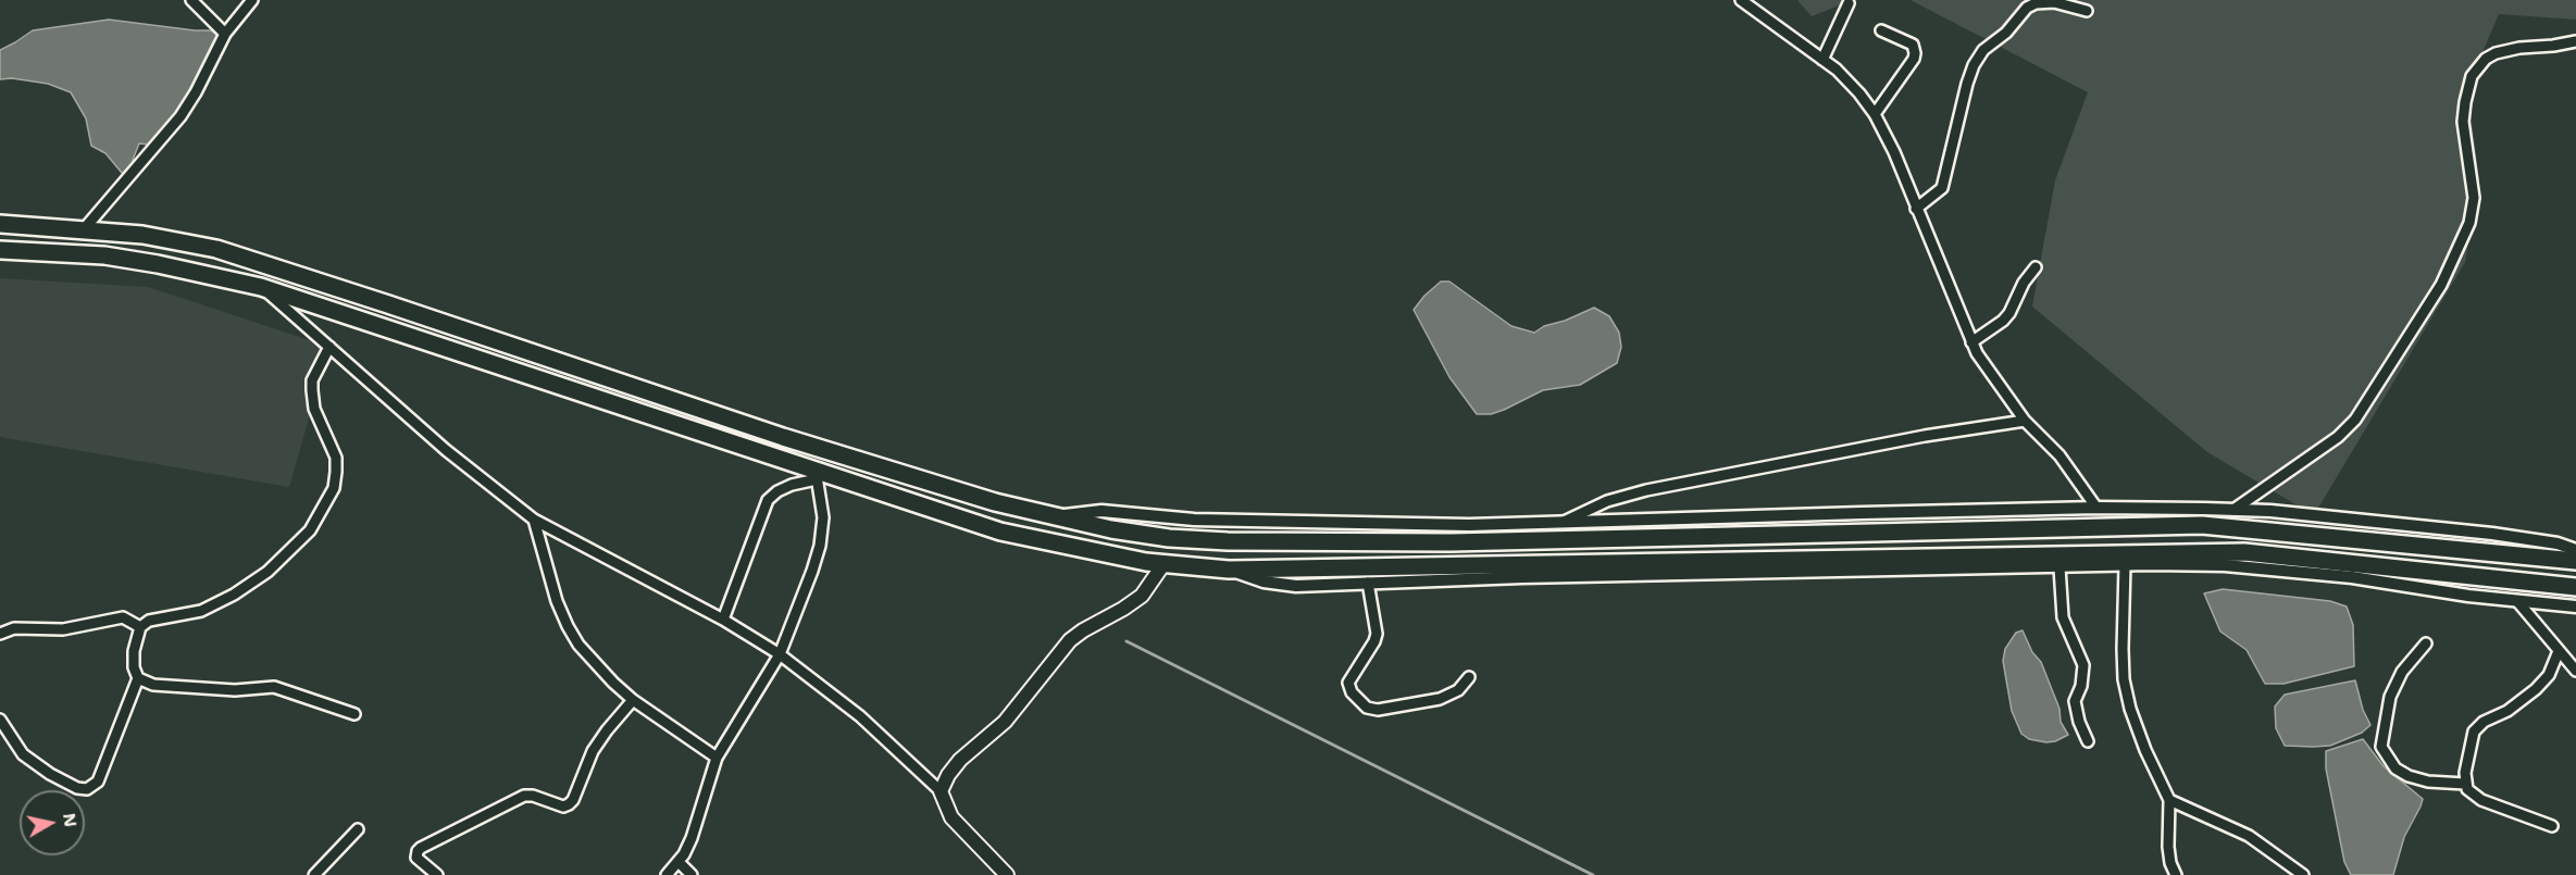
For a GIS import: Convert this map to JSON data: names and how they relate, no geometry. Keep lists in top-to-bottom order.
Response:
{
  "north": "right"
}
